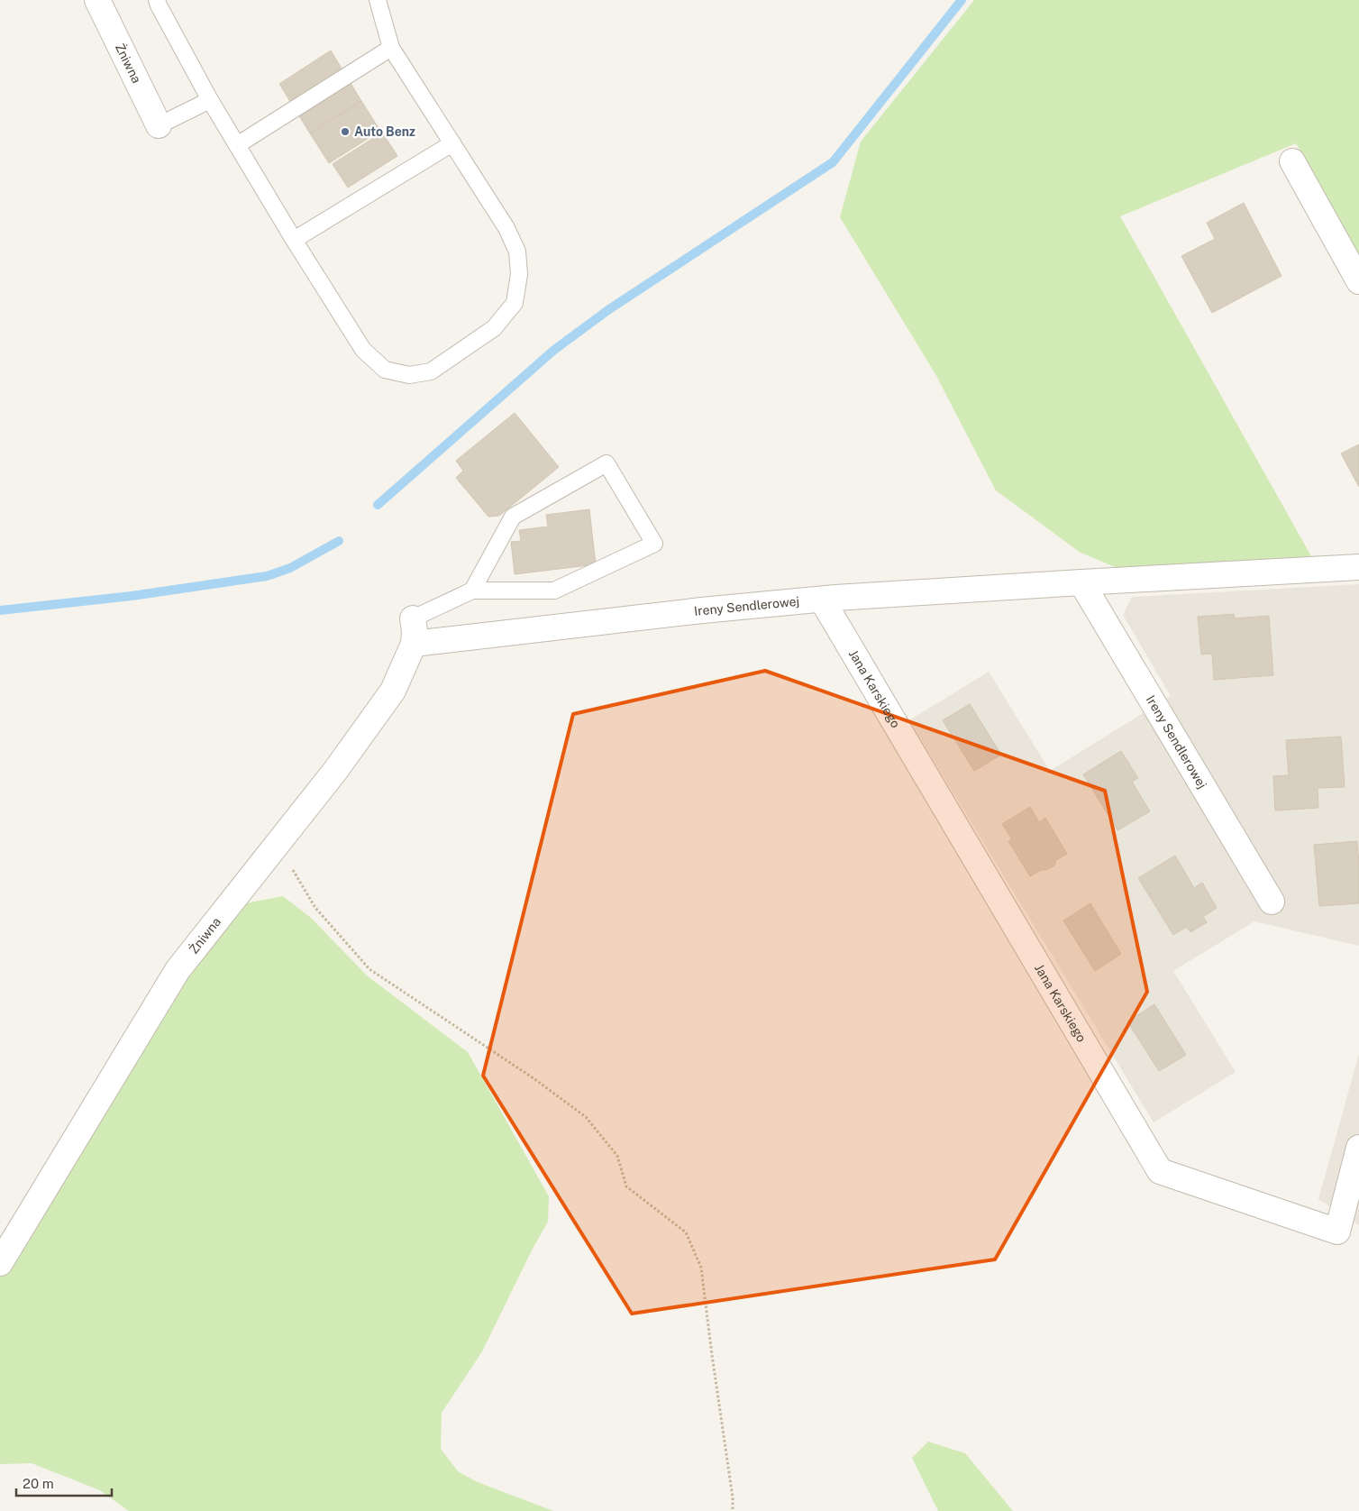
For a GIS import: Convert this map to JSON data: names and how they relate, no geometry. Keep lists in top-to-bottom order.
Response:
{
  "streets": {
    "street": ["Żniwna", "Ireny Sendlerowej", "Jana Karskiego"]
  },
  "crossings": [
    ["Żniwna", "Ireny Sendlerowej"],
    ["Ireny Sendlerowej", "Jana Karskiego"]
  ],
  "places": ["Auto Benz"],
  "scale_bar": "20 m"
}
